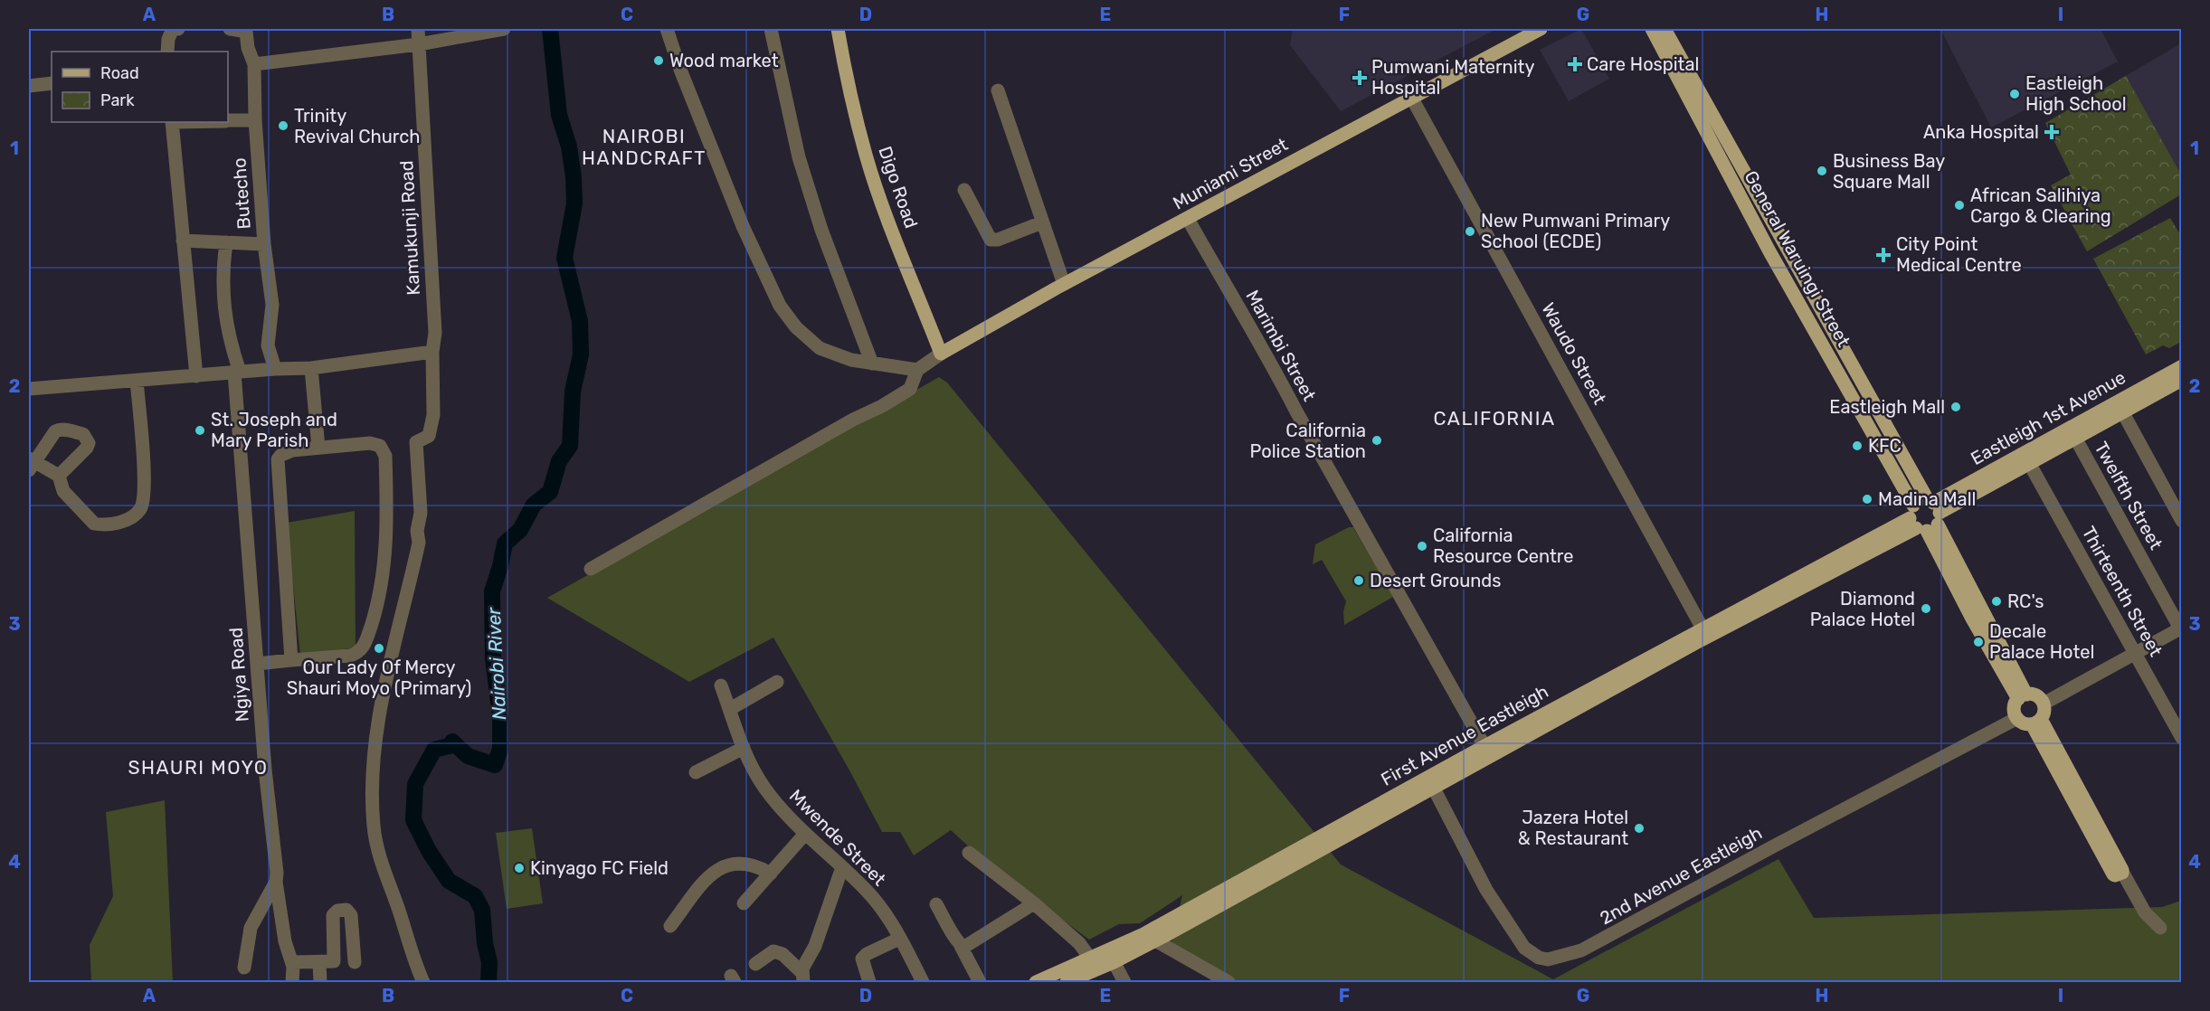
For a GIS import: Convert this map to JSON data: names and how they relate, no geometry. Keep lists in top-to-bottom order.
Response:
{
  "streets": {
    "main road": [
      "Muniami Street",
      "Digo Road",
      "General Waruingi Street",
      "Eastleigh 1st Avenue",
      "First Avenue Eastleigh"
    ],
    "street": [
      "Butecho",
      "Kamukunji Road",
      "Marimbi Street",
      "Waudo Street",
      "Twelfth Street",
      "Thirteenth Street",
      "Ngiya Road",
      "Mwende Street",
      "2nd Avenue Eastleigh"
    ]
  },
  "crossings": [
    ["Muniami Street", "Digo Road"],
    ["Muniami Street", "Marimbi Street"],
    ["Muniami Street", "Waudo Street"],
    ["General Waruingi Street", "Eastleigh 1st Avenue"],
    ["General Waruingi Street", "First Avenue Eastleigh"],
    ["General Waruingi Street", "2nd Avenue Eastleigh"],
    ["Marimbi Street", "First Avenue Eastleigh"],
    ["Waudo Street", "First Avenue Eastleigh"],
    ["Eastleigh 1st Avenue", "Twelfth Street"],
    ["Eastleigh 1st Avenue", "Thirteenth Street"],
    ["Eastleigh 1st Avenue", "First Avenue Eastleigh"],
    ["First Avenue Eastleigh", "2nd Avenue Eastleigh"]
  ],
  "districts": ["NAIROBI HANDCRAFT", "CALIFORNIA", "SHAURI MOYO"],
  "water": ["Nairobi River"],
  "places": {
    "other": [
      "Wood market",
      "Eastleigh High School",
      "Trinity Revival Church",
      "Business Bay Square Mall",
      "African Salihiya Cargo & Clearing",
      "New Pumwani Primary School (ECDE)",
      "Eastleigh Mall",
      "St. Joseph and Mary Parish",
      "California Police Station",
      "KFC",
      "Madina Mall",
      "California Resource Centre",
      "Desert Grounds",
      "RC's",
      "Diamond Palace Hotel",
      "Decale Palace Hotel",
      "Our Lady Of Mercy Shauri Moyo (Primary)",
      "Jazera Hotel & Restaurant",
      "Kinyago FC Field"
    ],
    "health": [
      "Care Hospital",
      "Pumwani Maternity Hospital",
      "Anka Hospital",
      "City Point Medical Centre"
    ]
  },
  "legend": ["Road", "Park"],
  "grid": {
    "columns": [
      "A",
      "B",
      "C",
      "D",
      "E",
      "F",
      "G",
      "H",
      "I"
    ],
    "rows": [
      "1",
      "2",
      "3",
      "4"
    ]
  }
}
